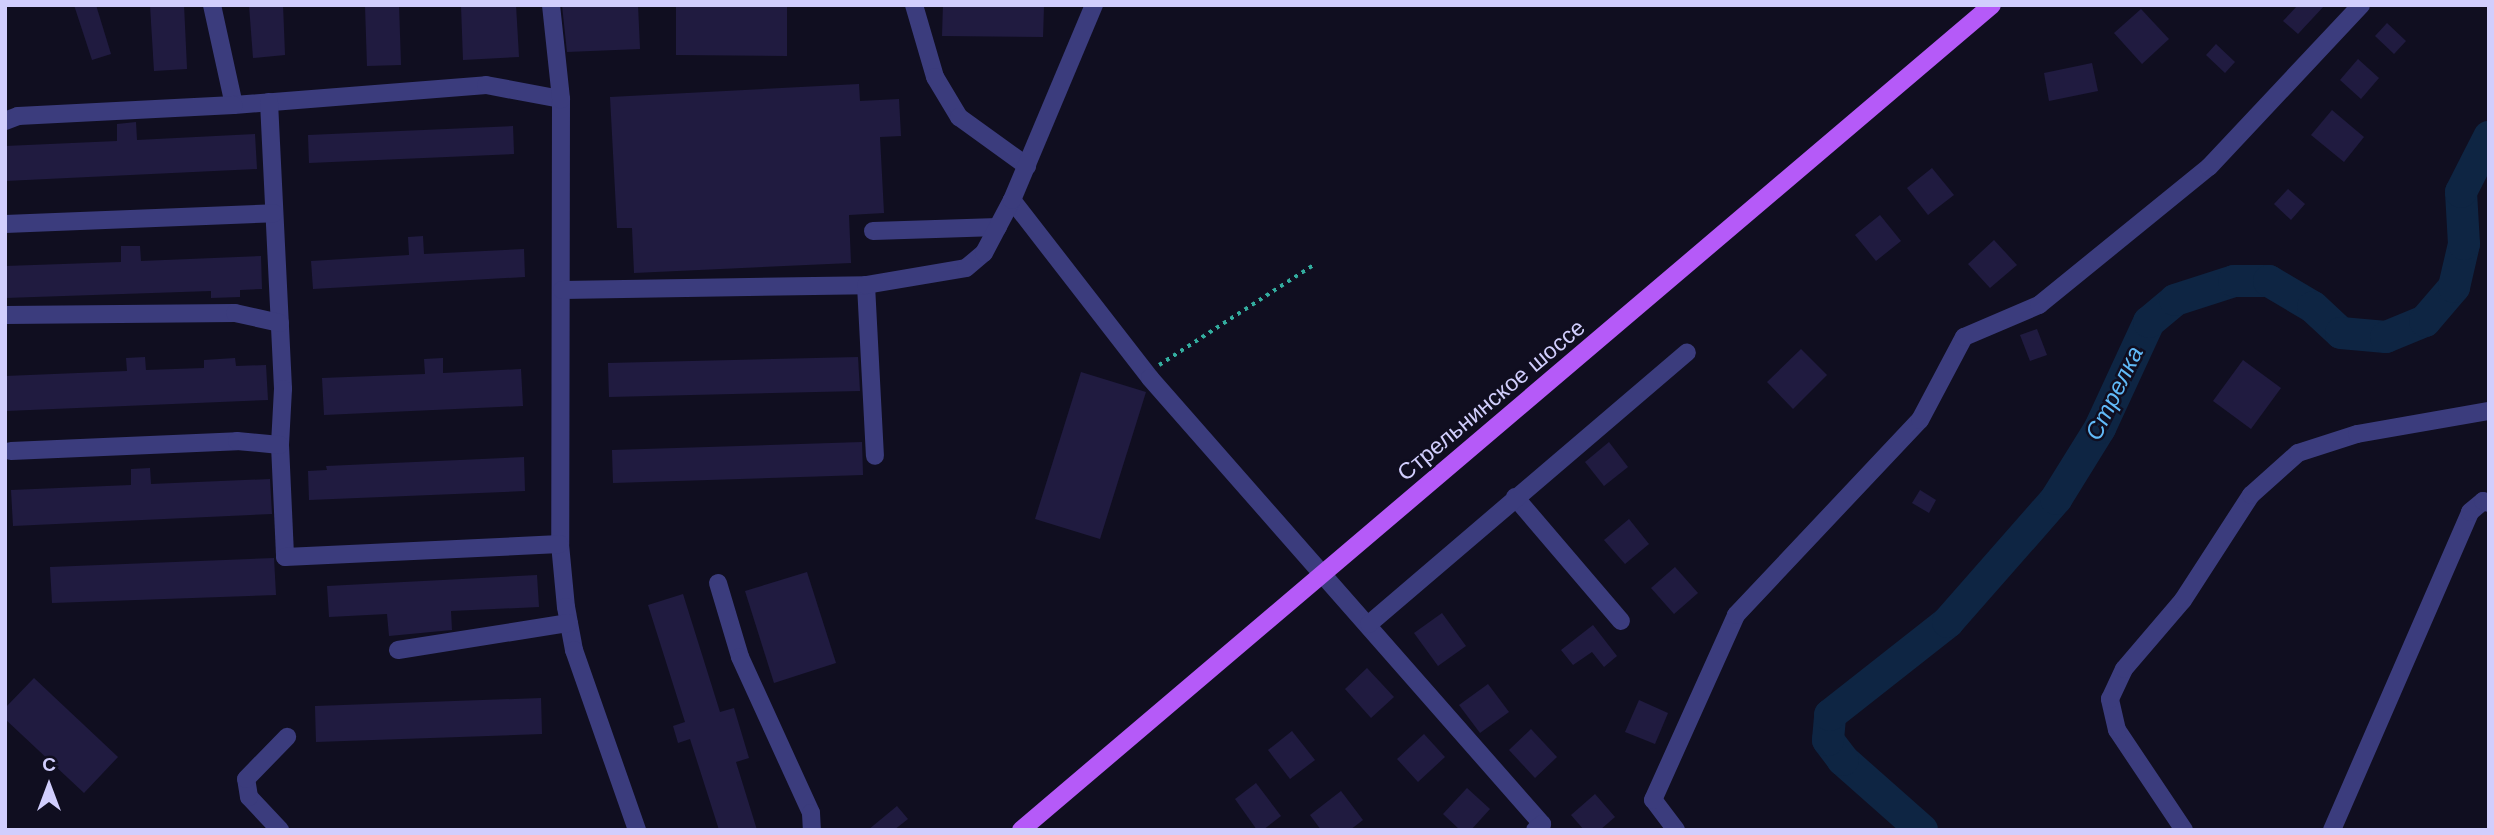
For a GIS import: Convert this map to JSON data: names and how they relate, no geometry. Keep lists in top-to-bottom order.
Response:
{
  "streets": {
    "main road": ["Стрельнинское шоссе"]
  },
  "water": ["Стрелка"],
  "north": "top"
}
